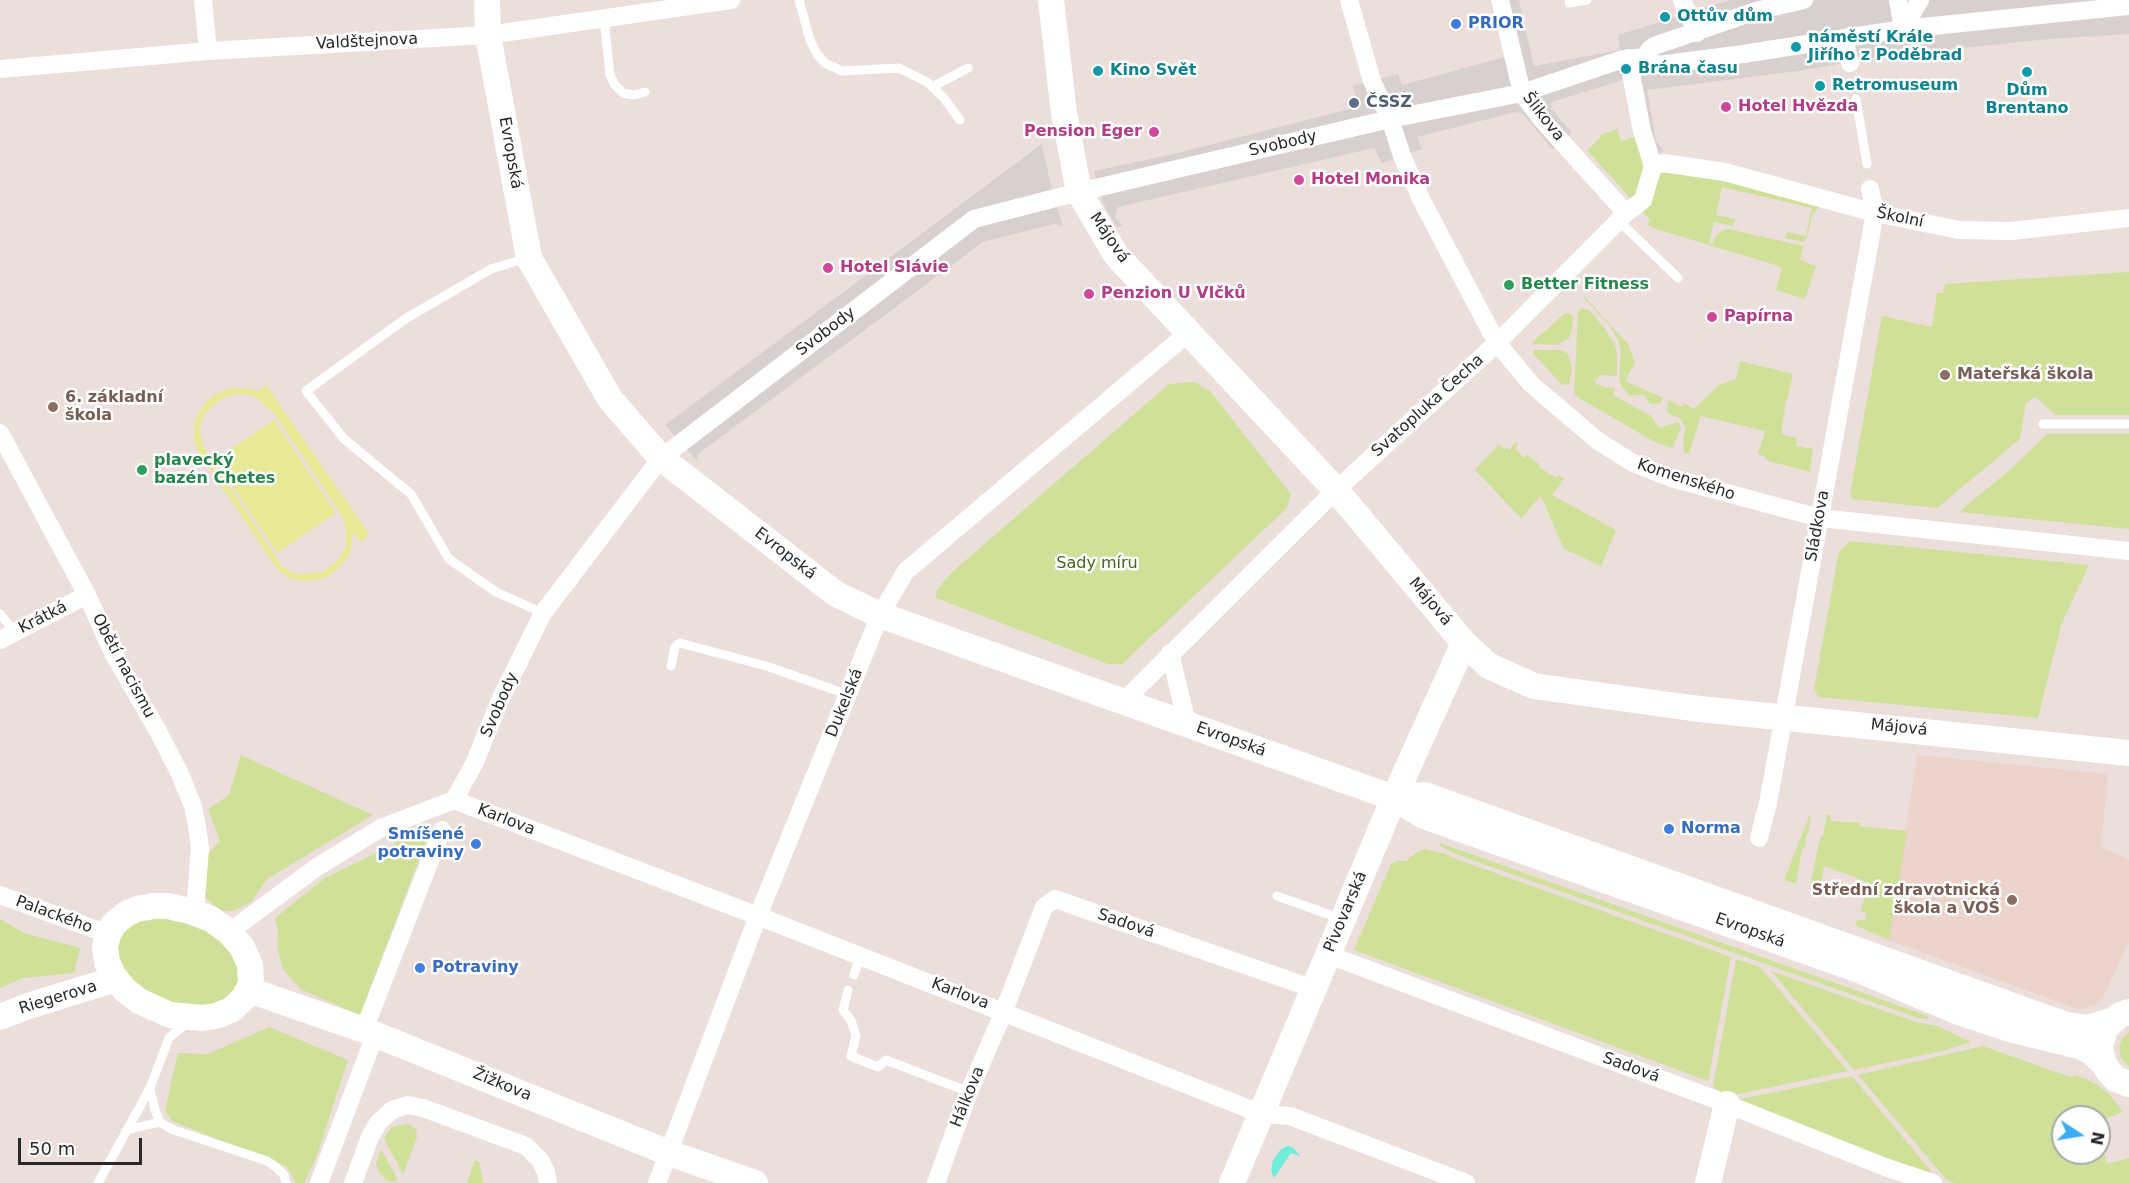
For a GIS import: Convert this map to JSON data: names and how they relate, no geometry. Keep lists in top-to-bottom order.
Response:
{
  "streets": {
    "street": [
      "Valdštejnova",
      "Šlikova",
      "Svobody",
      "Evropská",
      "Školní",
      "Májová",
      "Svatopluka Čecha",
      "Komenského",
      "Sládkova",
      "Krátká",
      "Obětí nacismu",
      "Dukelská",
      "Karlova",
      "Pivovarská",
      "Palackého",
      "Sadová",
      "Riegerova",
      "Žižkova",
      "Hálkova"
    ]
  },
  "crossings": [
    ["Valdštejnova", "Evropská"],
    ["Šlikova", "Svobody"],
    ["Šlikova", "Svatopluka Čecha"],
    ["Svobody", "Evropská"],
    ["Svobody", "Májová"],
    ["Svobody", "Komenského"],
    ["Svobody", "Karlova"],
    ["Evropská", "Svatopluka Čecha"],
    ["Evropská", "Dukelská"],
    ["Evropská", "Pivovarská"],
    ["Školní", "Svatopluka Čecha"],
    ["Školní", "Sládkova"],
    ["Májová", "Svatopluka Čecha"],
    ["Májová", "Sládkova"],
    ["Májová", "Dukelská"],
    ["Májová", "Pivovarská"],
    ["Svatopluka Čecha", "Komenského"],
    ["Komenského", "Sládkova"],
    ["Krátká", "Obětí nacismu"],
    ["Obětí nacismu", "Palackého"],
    ["Obětí nacismu", "Riegerova"],
    ["Obětí nacismu", "Žižkova"],
    ["Dukelská", "Karlova"],
    ["Dukelská", "Žižkova"],
    ["Karlova", "Pivovarská"],
    ["Karlova", "Sadová"],
    ["Karlova", "Hálkova"],
    ["Pivovarská", "Sadová"],
    ["Palackého", "Riegerova"],
    ["Palackého", "Žižkova"],
    ["Sadová", "Hálkova"],
    ["Riegerova", "Žižkova"]
  ],
  "parks": ["Sady míru"],
  "places": [
    "Ottův dům",
    "PRIOR",
    "náměstí Krále Jiřího z Poděbrad",
    "Brána času",
    "Kino Svět",
    "Dům Brentano",
    "Retromuseum",
    "ČSSZ",
    "Hotel Hvězda",
    "Pension Eger",
    "Hotel Monika",
    "Hotel Slávie",
    "Better Fitness",
    "Penzion U Vlčků",
    "Papírna",
    "Mateřská škola",
    "6. základní škola",
    "plavecký bazén Chetes",
    "Norma",
    "Smíšené potraviny",
    "Střední zdravotnická škola a VOŠ",
    "Potraviny"
  ],
  "scale_bar": "50 m",
  "north": "right"
}
